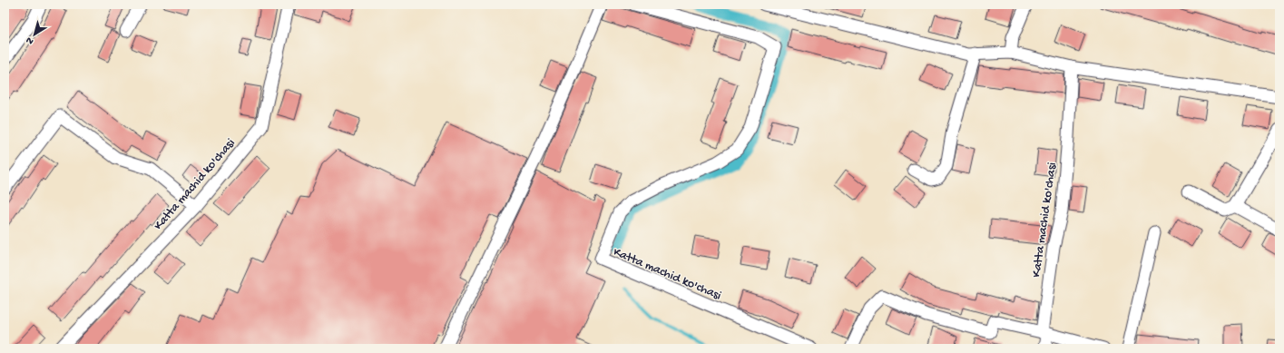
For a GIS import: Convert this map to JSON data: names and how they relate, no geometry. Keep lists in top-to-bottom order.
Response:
{
  "streets": {
    "street": ["Katta machid ko'chasi"]
  },
  "north": "bottom left"
}
